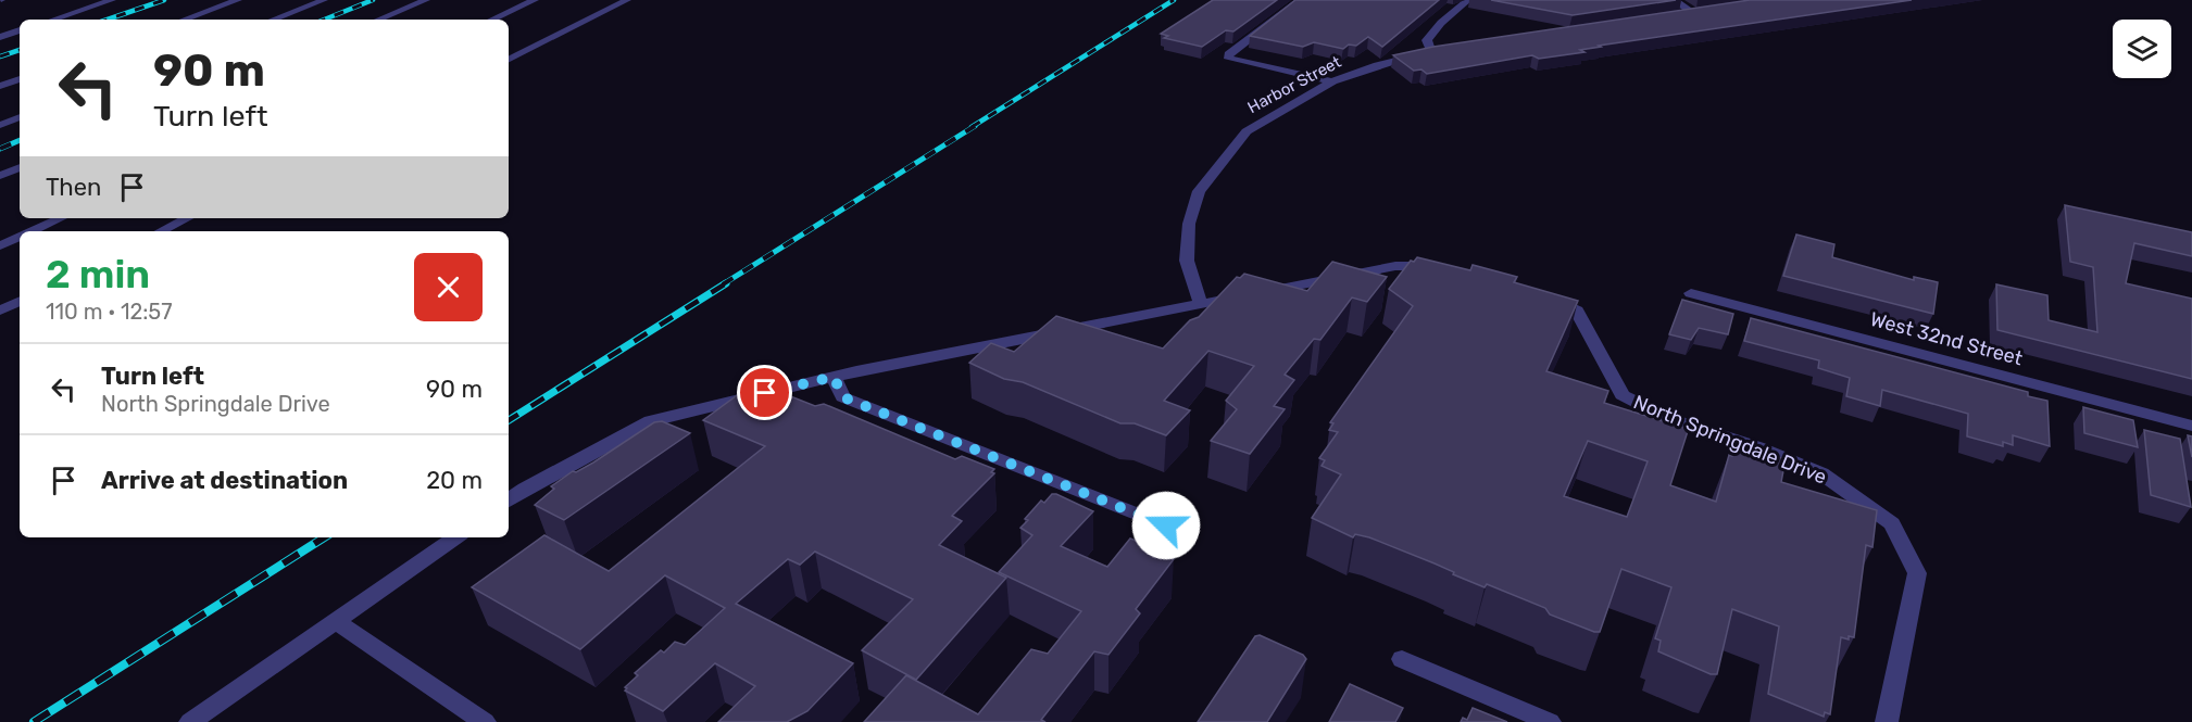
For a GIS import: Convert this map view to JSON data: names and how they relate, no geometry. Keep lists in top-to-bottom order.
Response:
{
  "streets": {
    "street": ["Harbor Street", "West 32nd Street", "North Springdale Drive"]
  },
  "page": {
    "turn": ["90 m", "Turn left"],
    "then": "Then",
    "heading": ["2 min", "110 m · 12:57"],
    "list": [
      {
        "name": "Turn left",
        "note": "North Springdale Drive",
        "value": "90 m"
      },
      {
        "name": "Arrive at destination",
        "value": "20 m"
      }
    ]
  }
}
